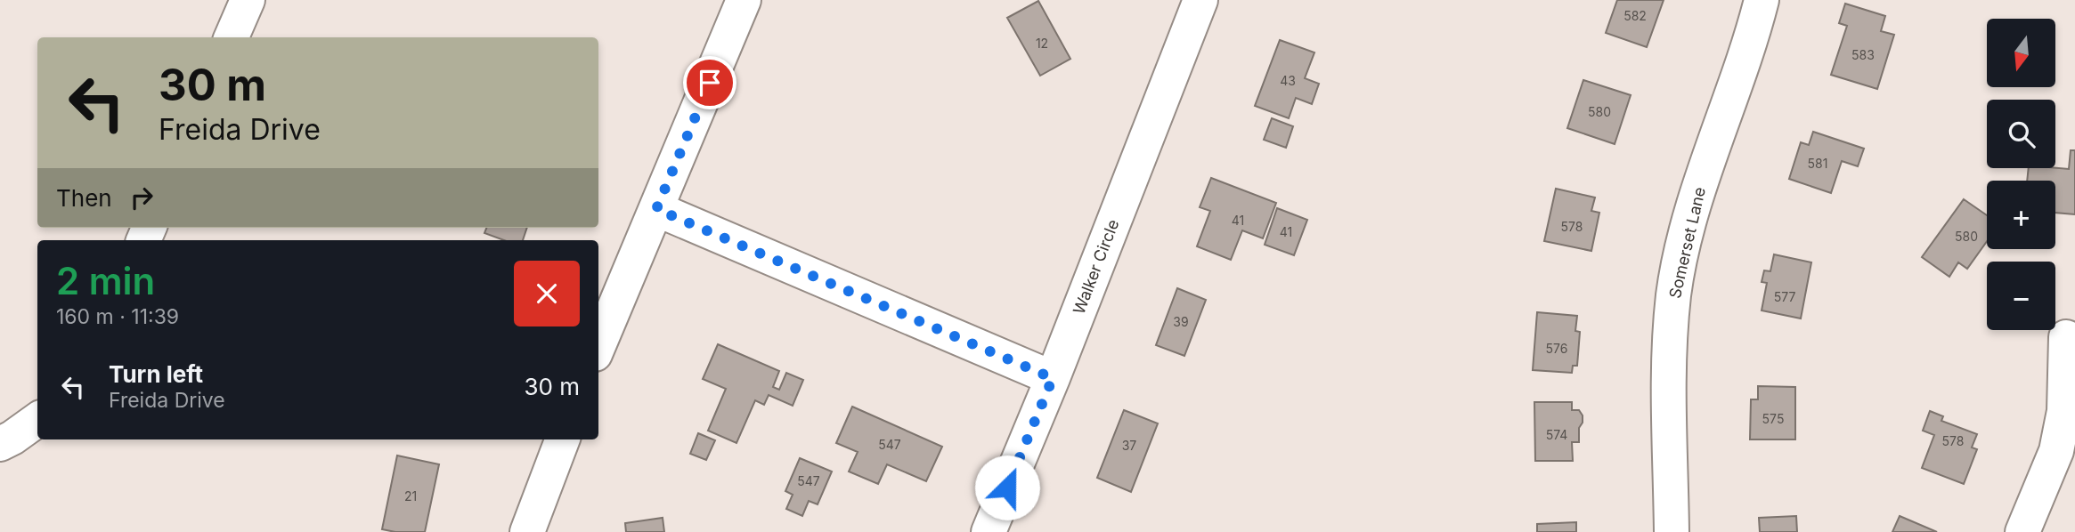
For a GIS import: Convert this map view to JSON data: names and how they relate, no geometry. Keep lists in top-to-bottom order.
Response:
{
  "streets": {
    "street": ["Somerset Lane", "Walker Circle"]
  },
  "house_numbers": [
    "582",
    "12",
    "583",
    "43",
    "580",
    "581",
    "41",
    "578",
    "41",
    "580",
    "577",
    "39",
    "576",
    "575",
    "574",
    "578",
    "547",
    "37",
    "547",
    "21"
  ],
  "north": "bottom",
  "page": {
    "map_buttons": ["+", "−"],
    "turn": ["30 m", "Freida Drive"],
    "then": "Then",
    "heading": ["2 min", "160 m · 11:39"],
    "list": [
      {
        "name": "Turn left",
        "note": "Freida Drive",
        "value": "30 m"
      }
    ]
  }
}
